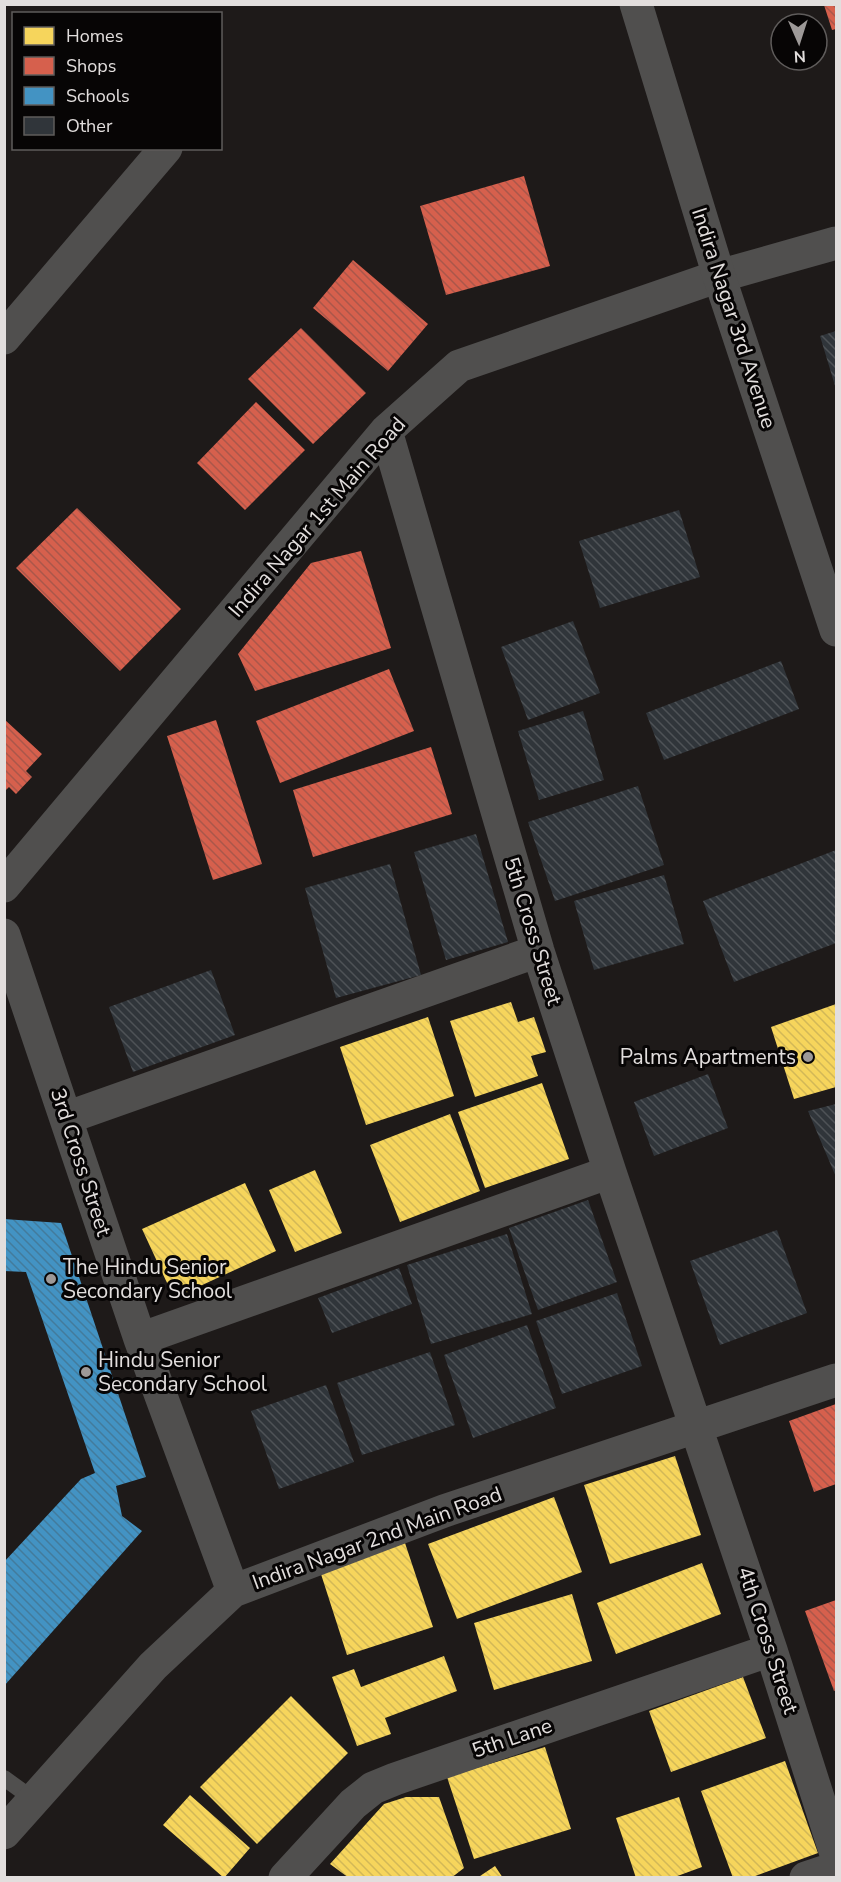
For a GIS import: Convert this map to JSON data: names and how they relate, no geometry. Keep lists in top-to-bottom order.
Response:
{
  "streets": {
    "street": [
      "Indira Nagar 3rd Avenue",
      "Indira Nagar 1st Main Road",
      "5th Cross Street",
      "3rd Cross Street",
      "Indira Nagar 2nd Main Road",
      "4th Cross Street",
      "5th Lane"
    ]
  },
  "crossings": [
    ["Indira Nagar 3rd Avenue", "Indira Nagar 1st Main Road"],
    ["Indira Nagar 1st Main Road", "5th Cross Street"],
    ["5th Cross Street", "Indira Nagar 2nd Main Road"],
    ["5th Cross Street", "4th Cross Street"],
    ["3rd Cross Street", "Indira Nagar 2nd Main Road"],
    ["Indira Nagar 2nd Main Road", "4th Cross Street"],
    ["4th Cross Street", "5th Lane"]
  ],
  "places": ["Palms Apartments", "The Hindu Senior Secondary School", "Hindu Senior Secondary School"],
  "legend": [
    "Homes",
    "Shops",
    "Schools",
    "Other"
  ],
  "north": "bottom"
}
